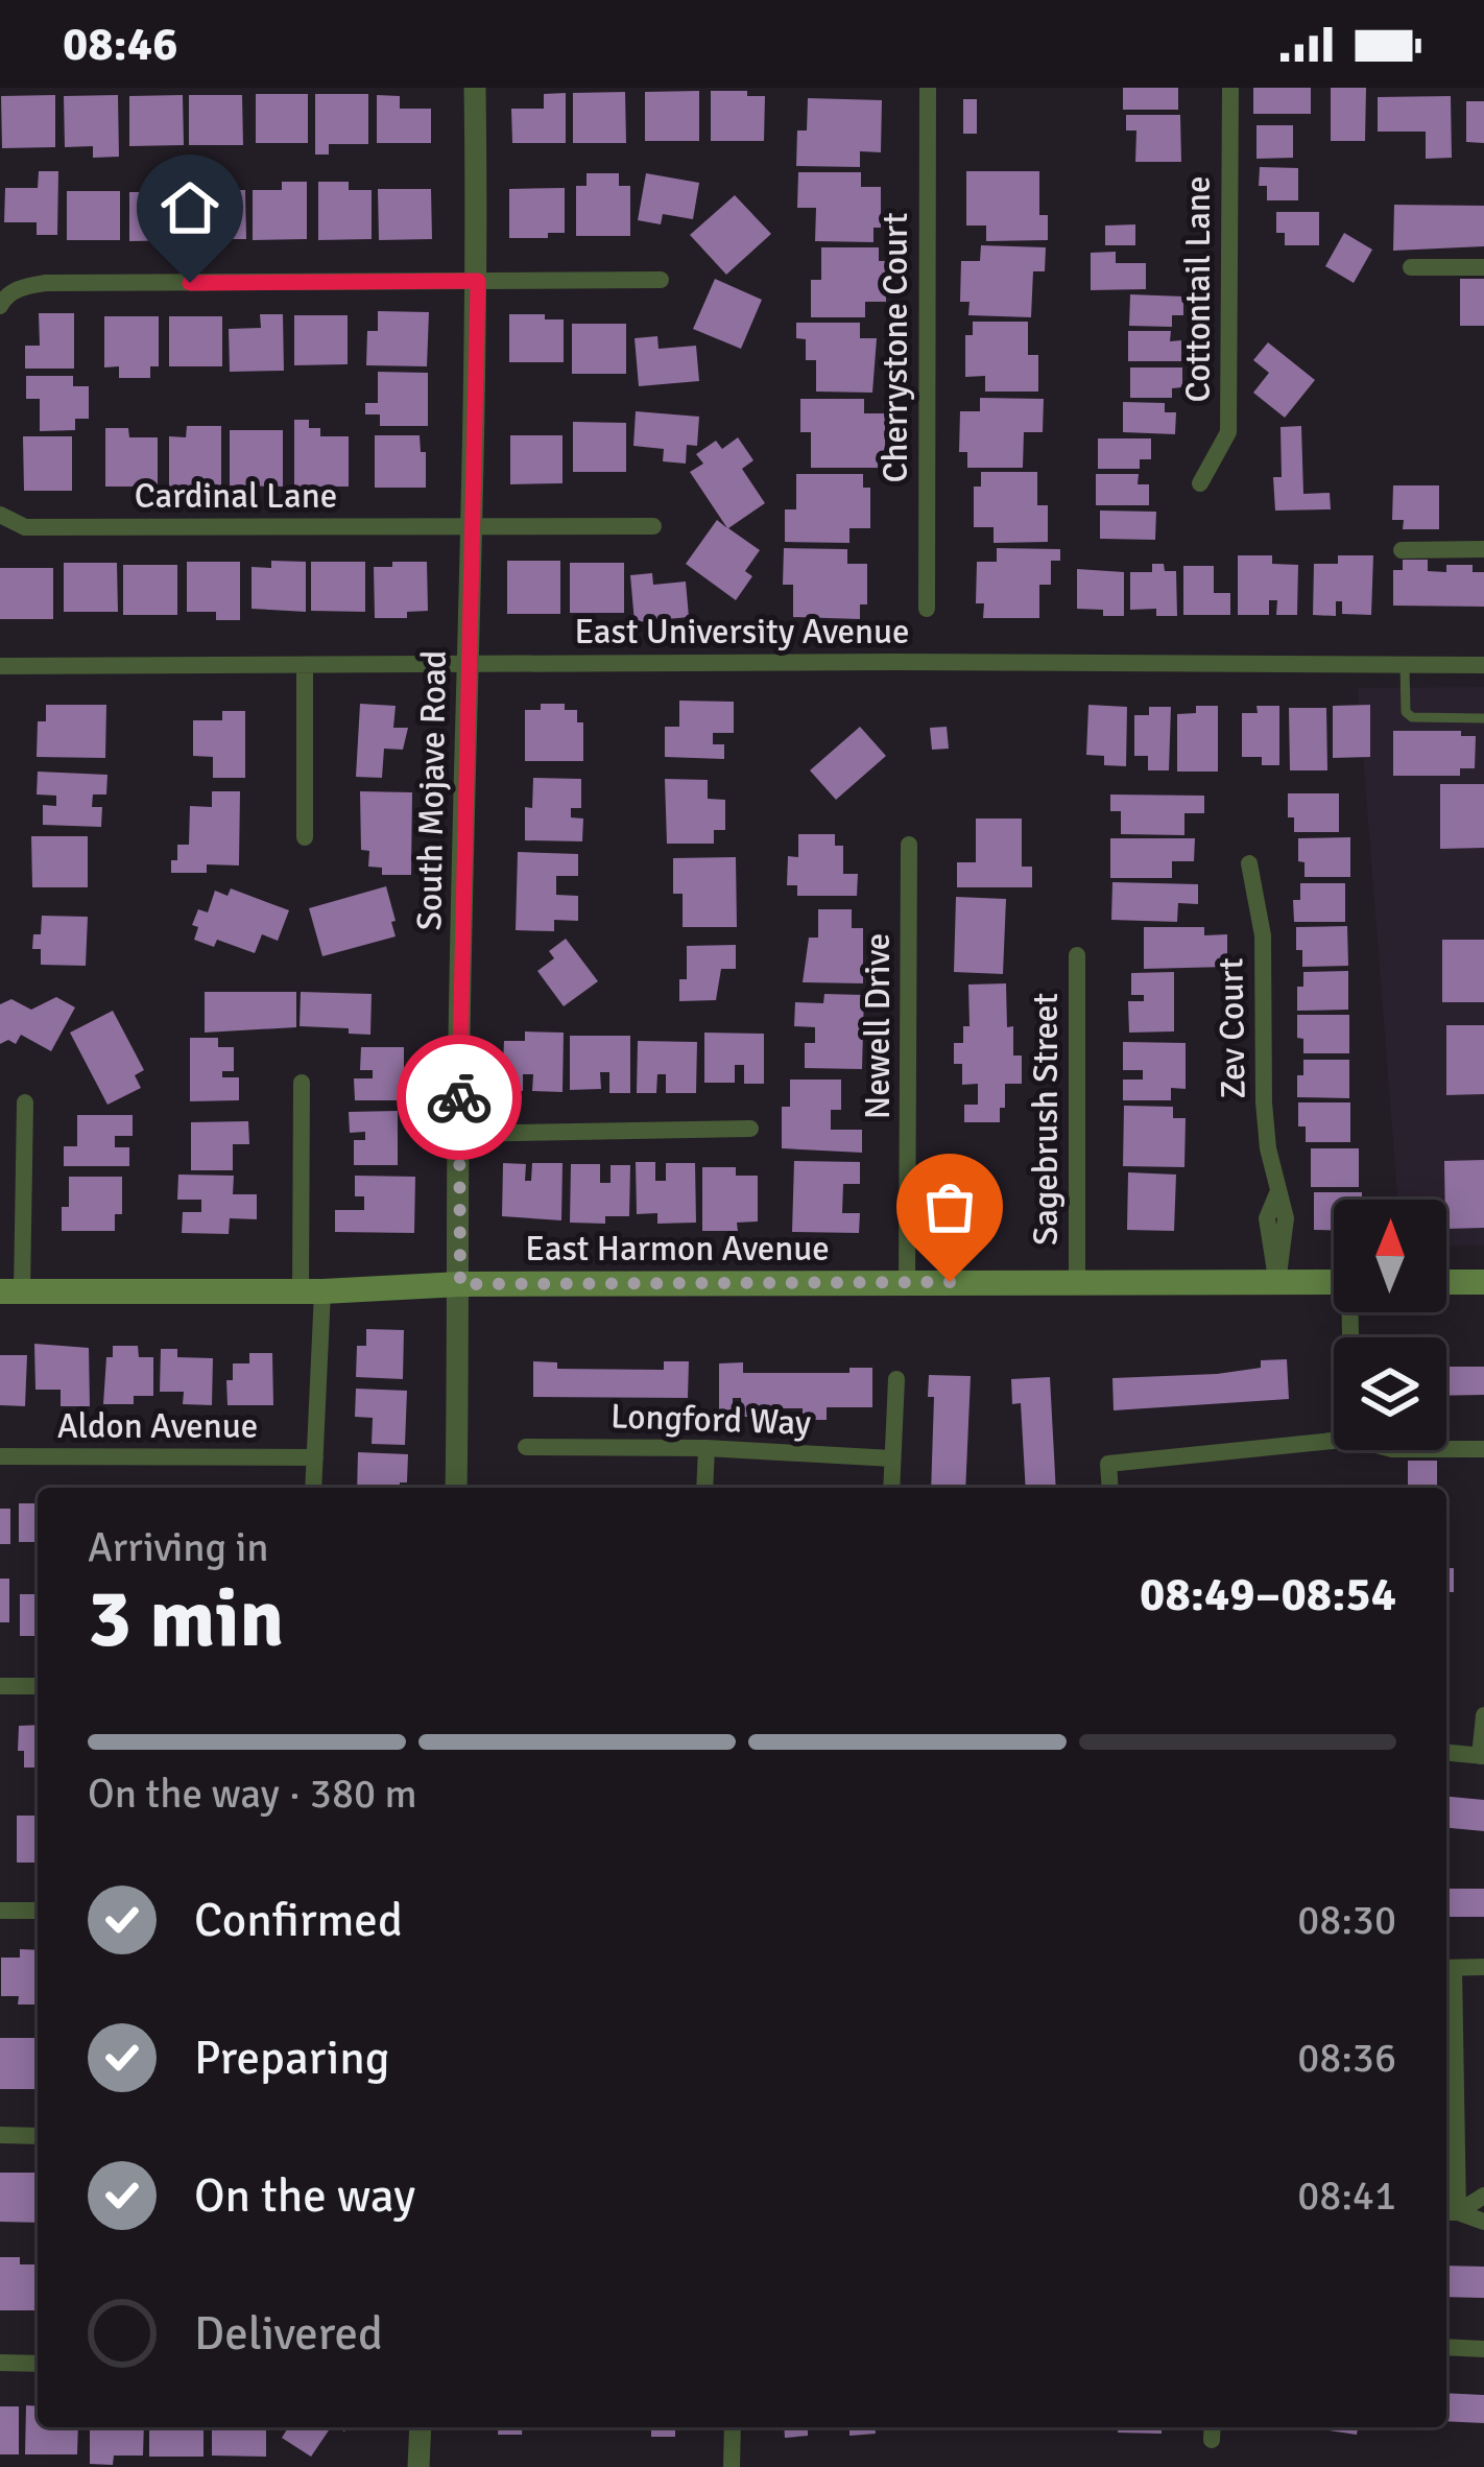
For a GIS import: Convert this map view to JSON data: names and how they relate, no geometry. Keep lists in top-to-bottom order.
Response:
{
  "streets": {
    "main road": ["East Harmon Avenue"],
    "street": [
      "Cottontail Lane",
      "Cherrystone Court",
      "Cardinal Lane",
      "East University Avenue",
      "South Mojave Road",
      "Newell Drive",
      "Zev Court",
      "Sagebrush Street",
      "Longford Way",
      "Aldon Avenue"
    ]
  },
  "crossings": [
    ["Cardinal Lane", "South Mojave Road"],
    ["East University Avenue", "South Mojave Road"],
    ["South Mojave Road", "East Harmon Avenue"],
    ["Newell Drive", "East Harmon Avenue"],
    ["Zev Court", "East Harmon Avenue"],
    ["Sagebrush Street", "East Harmon Avenue"]
  ],
  "north": "top",
  "page": {
    "status": "08:46",
    "heading": ["3 min", "Arriving in", "08:49–08:54"],
    "bar": "On the way · 380 m",
    "list": [
      ["Confirmed", "08:30"],
      ["Preparing", "08:36"],
      ["On the way", "08:41"],
      "Delivered"
    ]
  }
}
